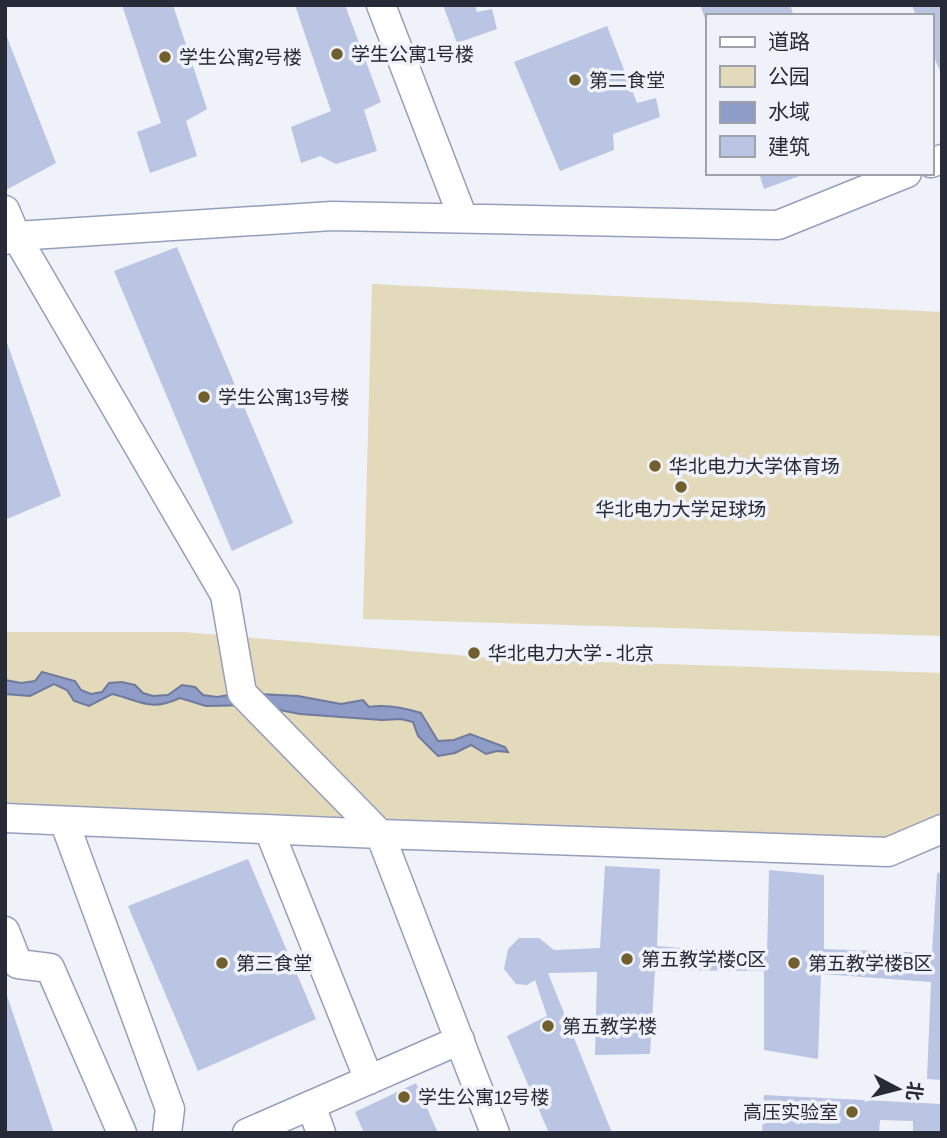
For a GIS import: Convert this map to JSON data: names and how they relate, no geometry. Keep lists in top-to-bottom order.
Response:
{
  "places": [
    "学生公寓1号楼",
    "学生公寓2号楼",
    "第二食堂",
    "学生公寓13号楼",
    "华北电力大学体育场",
    "华北电力大学足球场",
    "华北电力大学 - 北京",
    "第五教学楼C区",
    "第三食堂",
    "第五教学楼B区",
    "第五教学楼",
    "学生公寓12号楼",
    "高压实验室"
  ],
  "legend": [
    "道路",
    "公园",
    "水域",
    "建筑"
  ],
  "north": "right"
}
